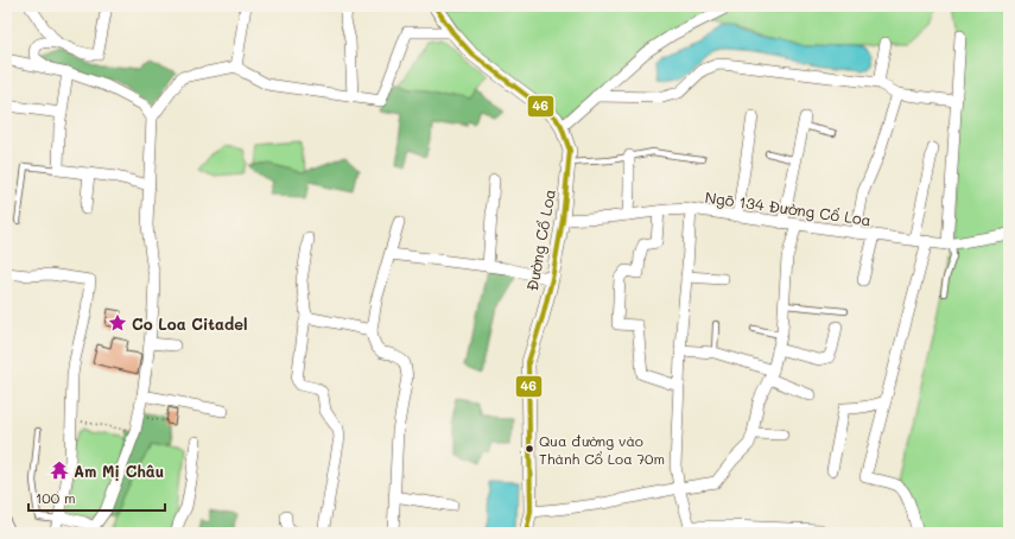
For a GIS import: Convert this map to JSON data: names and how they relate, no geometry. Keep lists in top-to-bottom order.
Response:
{
  "streets": {
    "street": ["Ngõ 134 Đường Cổ Loa", "Đường Cổ Loa"]
  },
  "crossings": [
    ["Ngõ 134 Đường Cổ Loa", "Đường Cổ Loa"]
  ],
  "places": {
    "place": ["Co Loa Citadel"],
    "other": ["Qua đường vào Thành Cổ Loa 70m"],
    "temple": ["Am Mị Châu"]
  },
  "lines": ["transit line 46"],
  "scale_bar": "100 m"
}
